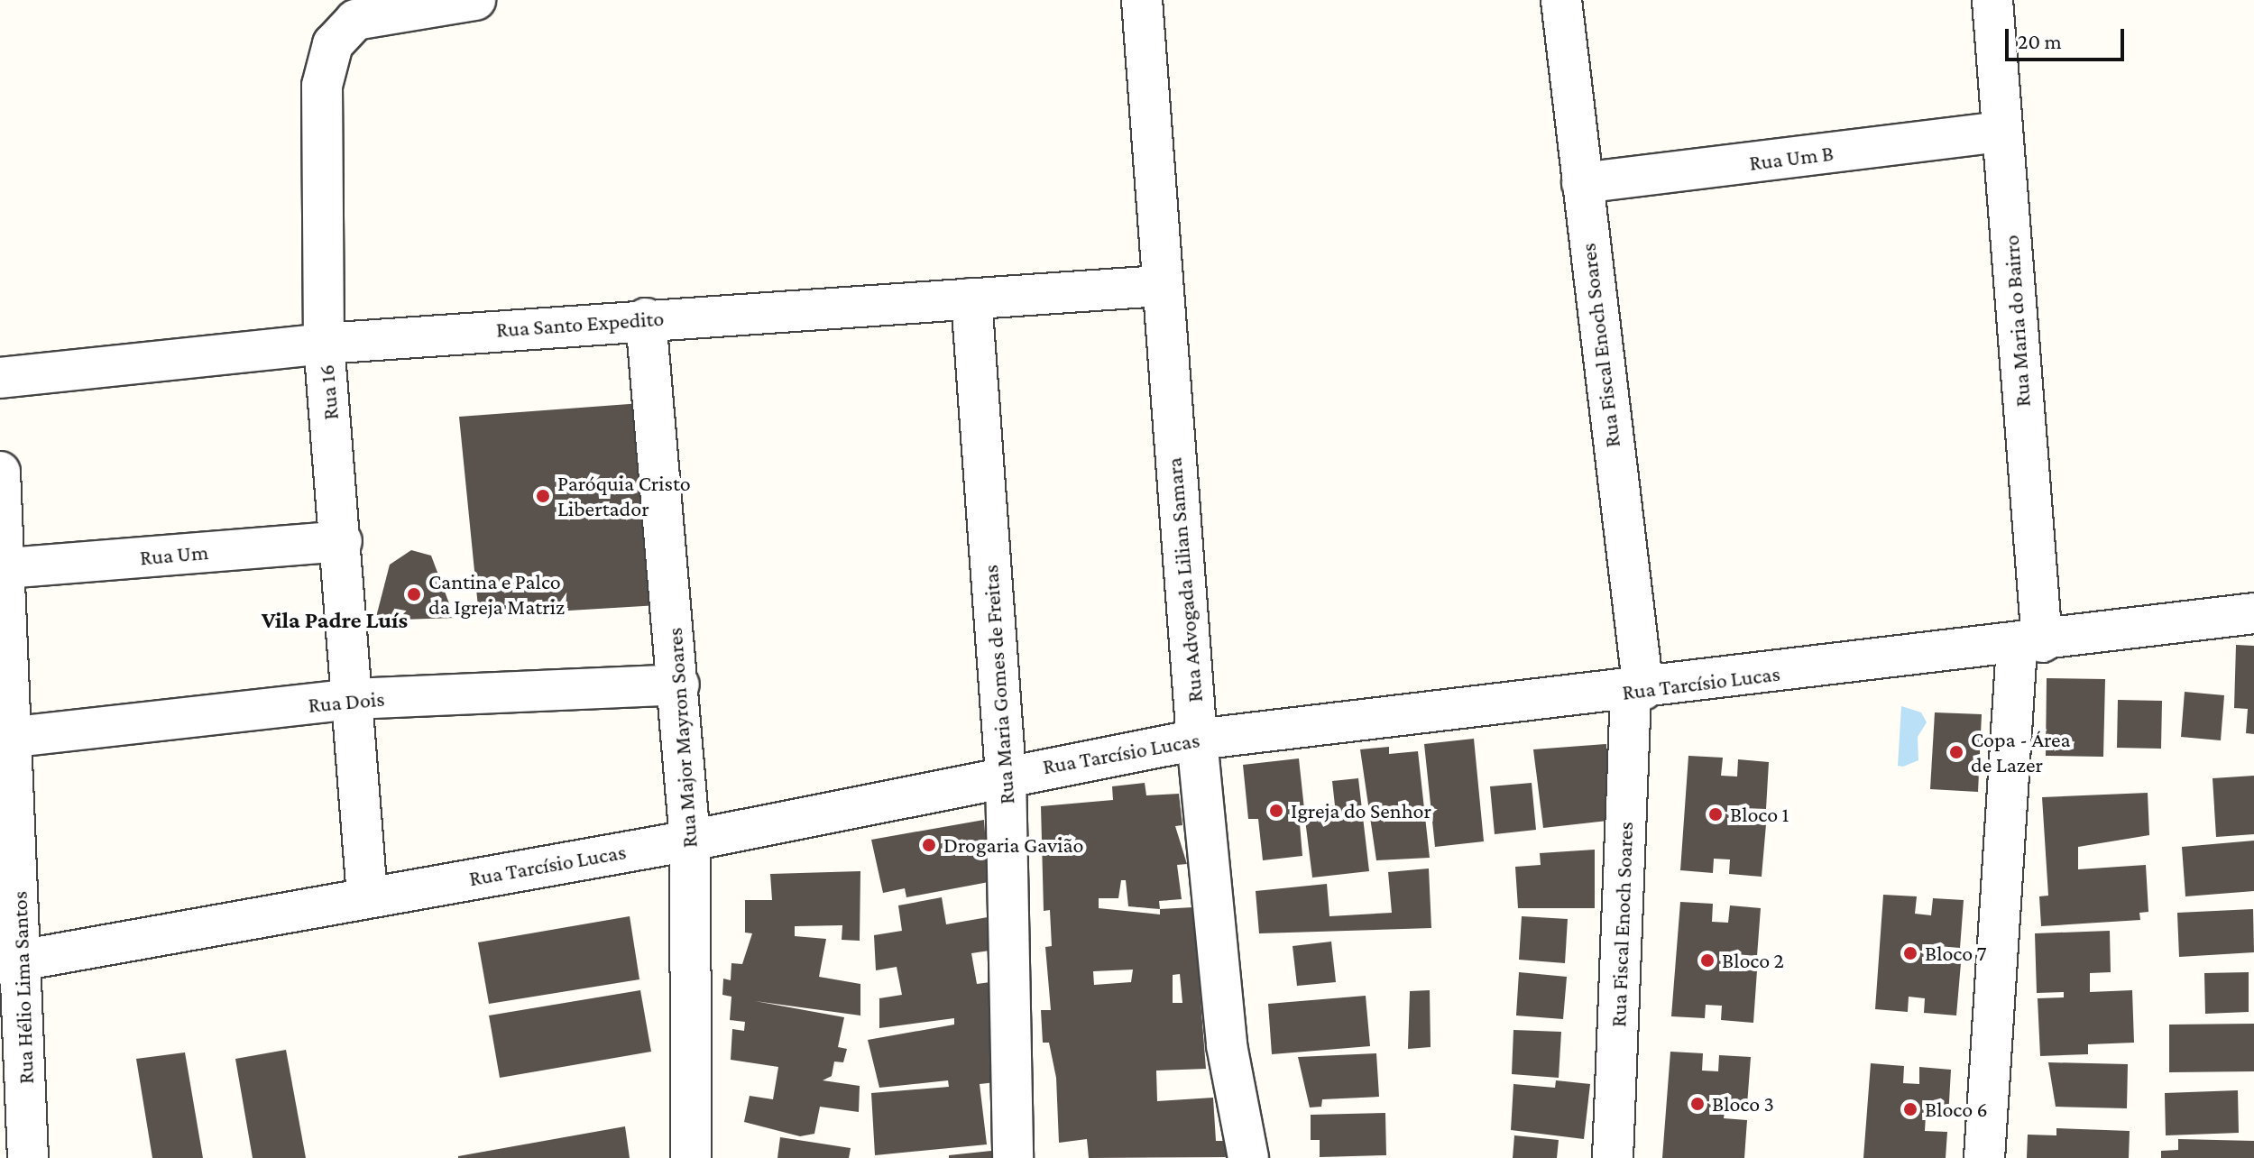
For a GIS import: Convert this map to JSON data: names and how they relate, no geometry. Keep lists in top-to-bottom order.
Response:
{
  "streets": {
    "street": [
      "Rua Um B",
      "Rua Maria do Bairro",
      "Rua Santo Expedito",
      "Rua Fiscal Enoch Soares",
      "Rua 16",
      "Rua Um",
      "Rua Advogada Lilian Samara",
      "Rua Tarcísio Lucas",
      "Rua Maria Gomes de Freitas",
      "Rua Dois",
      "Rua Major Mayron Soares",
      "Rua Hélio Lima Santos"
    ]
  },
  "crossings": [
    ["Rua Um B", "Rua Maria do Bairro"],
    ["Rua Um B", "Rua Fiscal Enoch Soares"],
    ["Rua Maria do Bairro", "Rua Tarcísio Lucas"],
    ["Rua Santo Expedito", "Rua 16"],
    ["Rua Santo Expedito", "Rua Advogada Lilian Samara"],
    ["Rua Santo Expedito", "Rua Maria Gomes de Freitas"],
    ["Rua Santo Expedito", "Rua Major Mayron Soares"],
    ["Rua Fiscal Enoch Soares", "Rua Tarcísio Lucas"],
    ["Rua 16", "Rua Um"],
    ["Rua 16", "Rua Tarcísio Lucas"],
    ["Rua 16", "Rua Dois"],
    ["Rua Um", "Rua Hélio Lima Santos"],
    ["Rua Advogada Lilian Samara", "Rua Tarcísio Lucas"],
    ["Rua Tarcísio Lucas", "Rua Maria Gomes de Freitas"],
    ["Rua Tarcísio Lucas", "Rua Major Mayron Soares"],
    ["Rua Tarcísio Lucas", "Rua Hélio Lima Santos"],
    ["Rua Dois", "Rua Major Mayron Soares"],
    ["Rua Dois", "Rua Hélio Lima Santos"]
  ],
  "districts": ["Vila Padre Luís"],
  "places": [
    "Paróquia Cristo Libertador",
    "Cantina e Palco da Igreja Matriz",
    "Copa - Área de Lazer",
    "Igreja do Senhor",
    "Bloco 1",
    "Drogaria Gavião",
    "Bloco 7",
    "Bloco 2",
    "Bloco 3",
    "Bloco 6"
  ],
  "scale_bar": "20 m"
}
